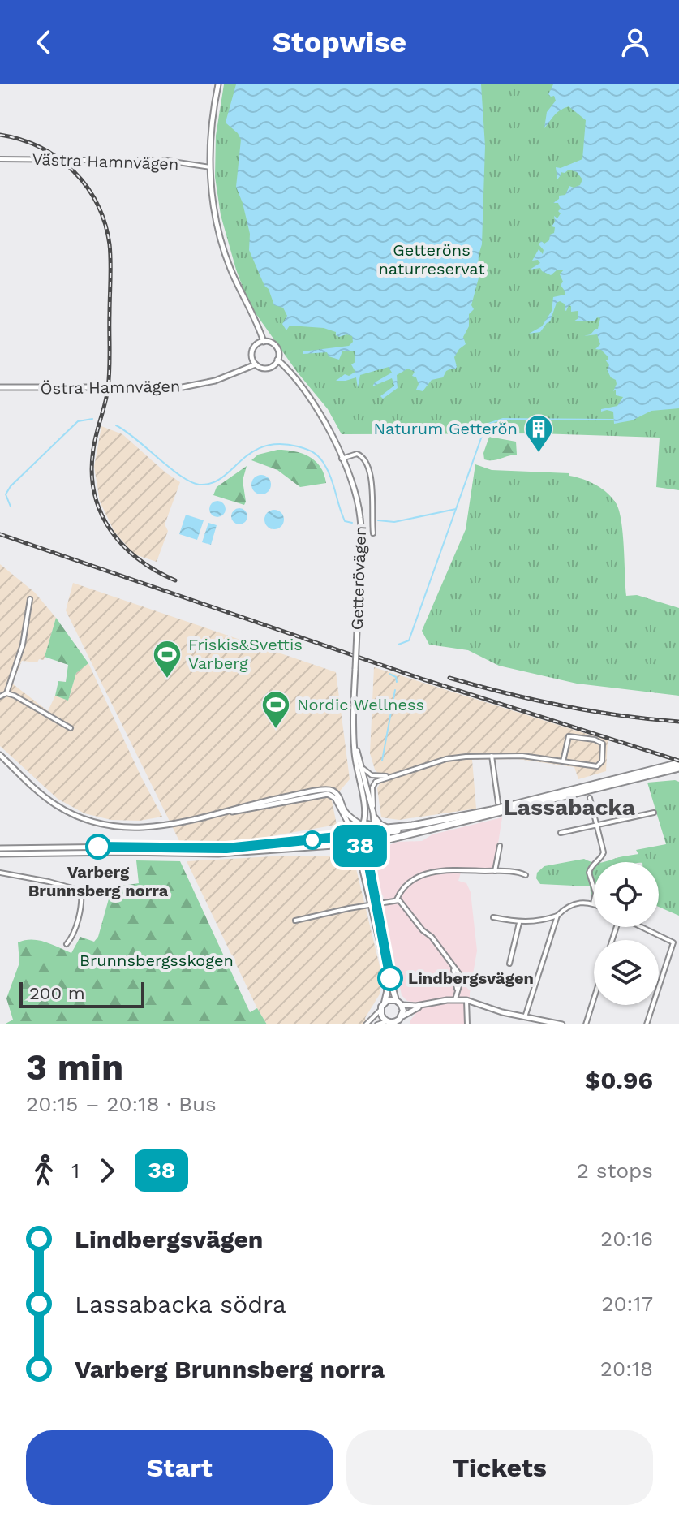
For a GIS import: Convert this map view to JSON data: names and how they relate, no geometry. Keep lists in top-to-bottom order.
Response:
{
  "streets": {
    "street": ["Västra Hamnvägen", "Östra Hamnvägen", "Getterövägen"]
  },
  "crossings": [
    ["Östra Hamnvägen", "Getterövägen"]
  ],
  "districts": ["Lassabacka"],
  "parks": ["Getteröns naturreservat", "Brunnsbergsskogen"],
  "places": {
    "building": ["Naturum Getterön"],
    "sports": ["Friskis&Svettis Varberg", "Nordic Wellness"],
    "other": ["Varberg Brunnsberg norra", "Lindbergsvägen"]
  },
  "lines": ["bus line 38"],
  "scale_bar": "200 m",
  "page": {
    "header": "Stopwise",
    "on_map": "38",
    "scale": "200 m",
    "heading": ["3 min", "20:15 – 20:18 · Bus", "$0.96"],
    "legs": ["1", "38", "2 stops"],
    "list": [
      {
        "name": "Lindbergsvägen",
        "value": "20:16"
      },
      {
        "name": "Lassabacka södra",
        "value": "20:17"
      },
      {
        "name": "Varberg Brunnsberg norra",
        "value": "20:18"
      }
    ],
    "buttons": ["Start", "Tickets"]
  }
}
